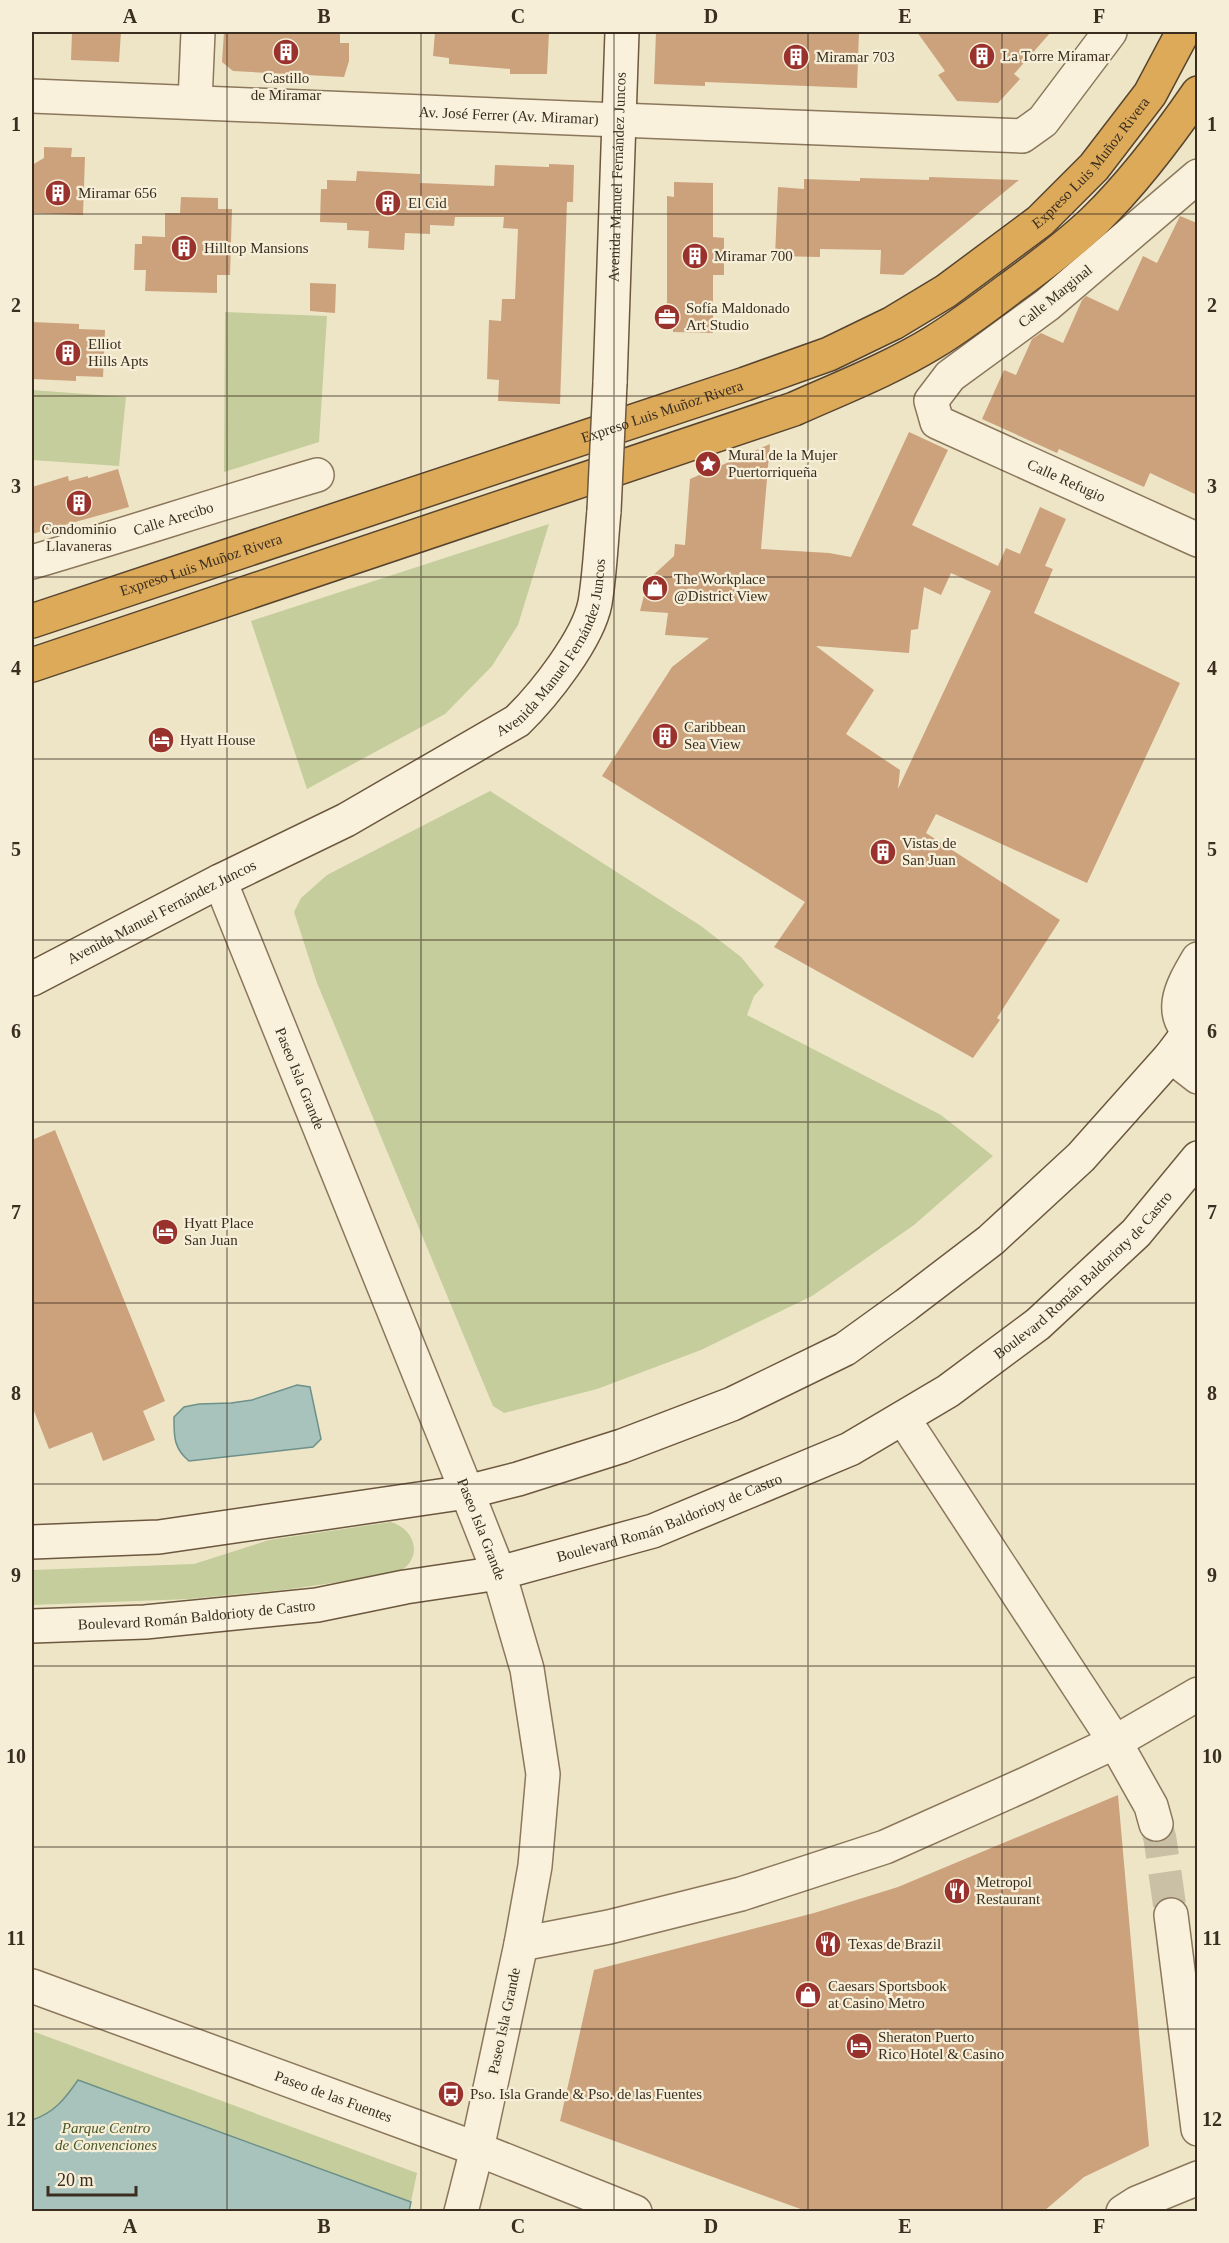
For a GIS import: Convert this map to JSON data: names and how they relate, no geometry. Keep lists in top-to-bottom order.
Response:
{
  "streets": {
    "highway": ["Expreso Luis Muñoz Rivera"],
    "street": [
      "Av. José Ferrer (Av. Miramar)",
      "Avenida Manuel Fernández Juncos",
      "Calle Marginal",
      "Calle Refugio",
      "Calle Arecibo",
      "Paseo Isla Grande",
      "Boulevard Román Baldorioty de Castro",
      "Paseo de las Fuentes"
    ]
  },
  "crossings": [
    ["Av. José Ferrer (Av. Miramar)", "Avenida Manuel Fernández Juncos"],
    ["Avenida Manuel Fernández Juncos", "Paseo Isla Grande"],
    ["Calle Marginal", "Calle Refugio"],
    ["Paseo Isla Grande", "Boulevard Román Baldorioty de Castro"],
    ["Paseo Isla Grande", "Paseo de las Fuentes"]
  ],
  "parks": ["Parque Centro de Convenciones"],
  "places": {
    "building": [
      "Castillo de Miramar",
      "La Torre Miramar",
      "Miramar 703",
      "Miramar 656",
      "El Cid",
      "Hilltop Mansions",
      "Miramar 700",
      "Elliot Hills Apts",
      "Condominio Llavaneras",
      "Caribbean Sea View",
      "Vistas de San Juan"
    ],
    "office": ["Sofía Maldonado Art Studio"],
    "place": ["Mural de la Mujer Puertorriqueña"],
    "shop": ["The Workplace @District View", "Caesars Sportsbook at Casino Metro"],
    "hotel": ["Hyatt House", "Hyatt Place San Juan", "Sheraton Puerto Rico Hotel & Casino"],
    "restaurant": ["Metropol Restaurant", "Texas de Brazil"],
    "bus stop": ["Pso. Isla Grande & Pso. de las Fuentes"]
  },
  "scale_bar": "20 m",
  "grid": {
    "columns": [
      "A",
      "B",
      "C",
      "D",
      "E",
      "F"
    ],
    "rows": [
      "1",
      "2",
      "3",
      "4",
      "5",
      "6",
      "7",
      "8",
      "9",
      "10",
      "11",
      "12"
    ]
  }
}
